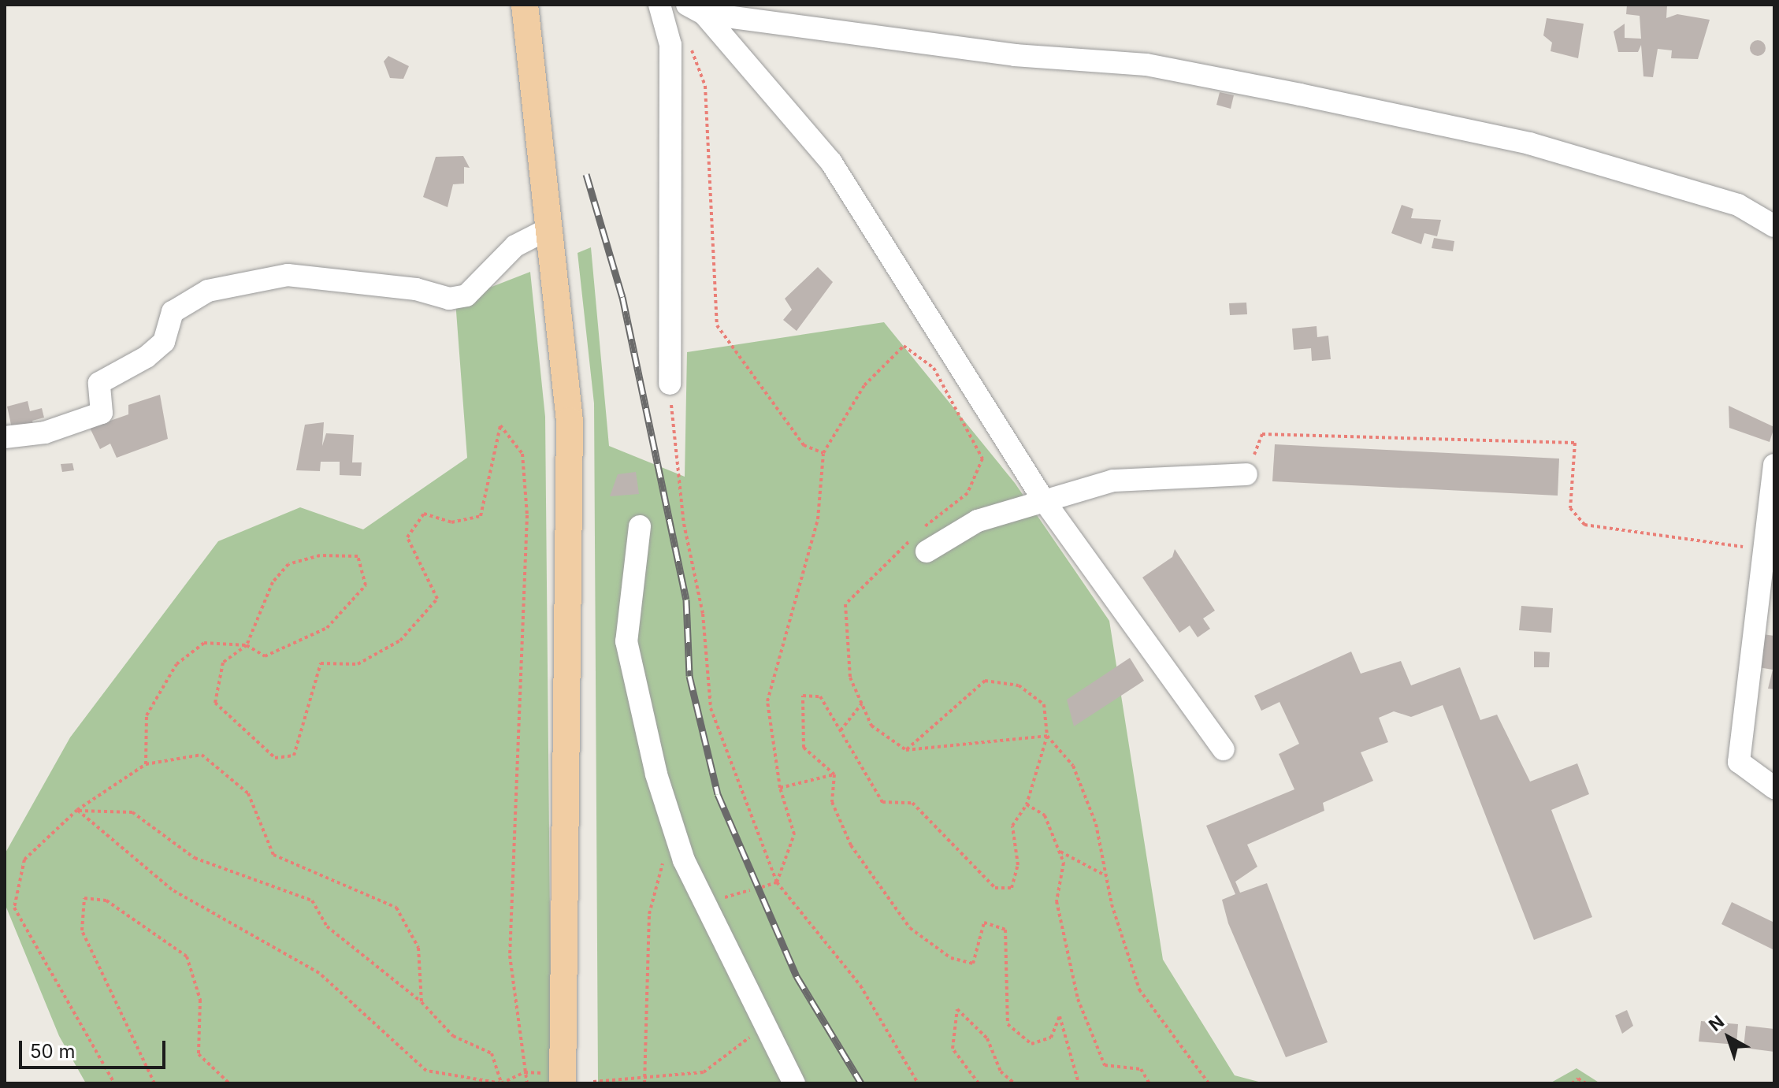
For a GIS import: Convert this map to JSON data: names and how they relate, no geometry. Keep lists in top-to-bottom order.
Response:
{
  "scale_bar": "50 m",
  "north": "top left"
}
